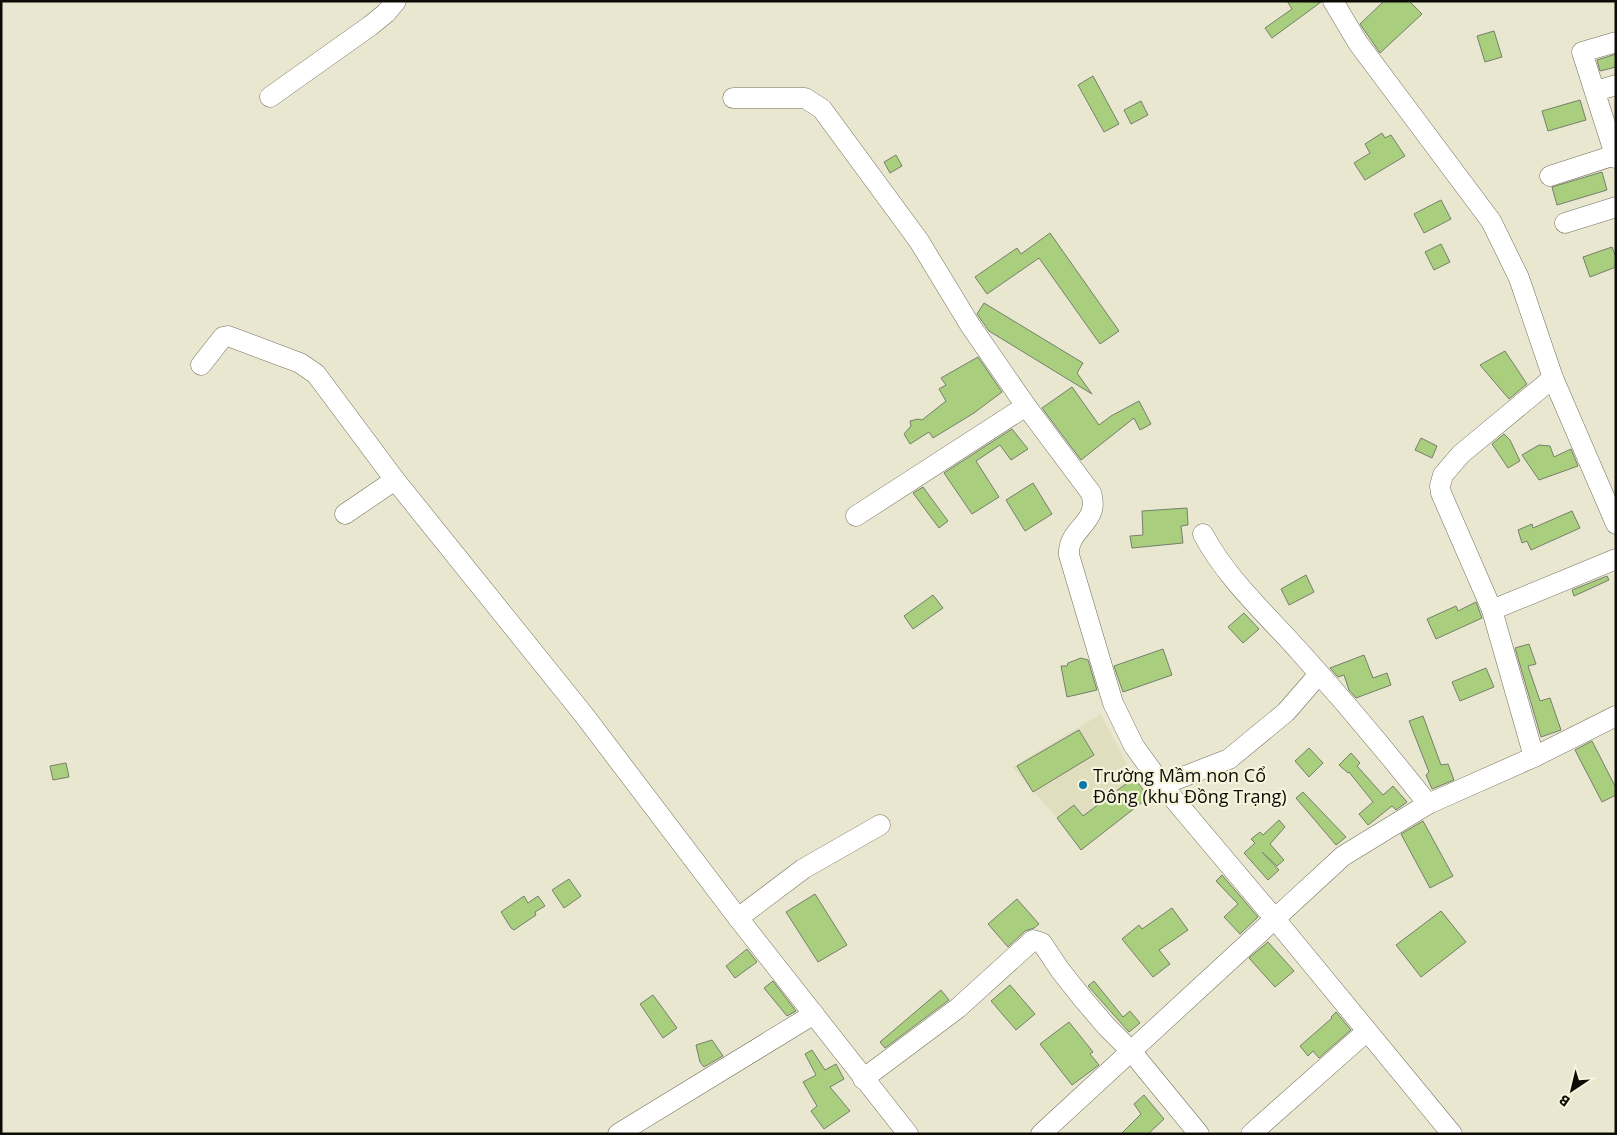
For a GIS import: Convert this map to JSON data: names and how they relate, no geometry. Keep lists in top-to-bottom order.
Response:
{
  "places": ["Trường Mầm non Cổ Đông (khu Đồng Trạng)"],
  "north": "bottom left"
}
